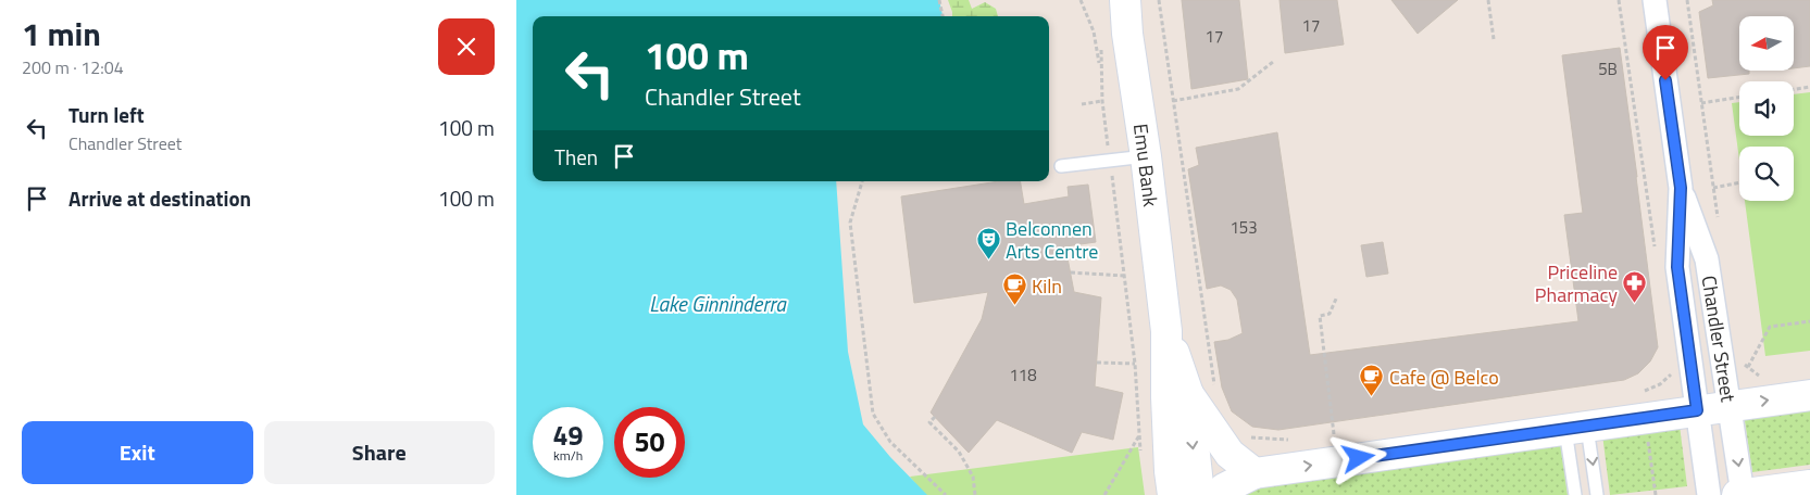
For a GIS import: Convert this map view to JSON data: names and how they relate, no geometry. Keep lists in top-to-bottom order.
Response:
{
  "streets": {
    "main road": ["Emu Bank"],
    "street": ["Chandler Street"]
  },
  "water": ["Lake Ginninderra"],
  "places": {
    "theatre": ["Belconnen Arts Centre"],
    "pharmacy": ["Priceline Pharmacy"],
    "cafe": ["Kiln", "Cafe @ Belco"]
  },
  "house_numbers": [
    "17",
    "17",
    "5B",
    "153",
    "118"
  ],
  "north": "left",
  "page": {
    "heading": ["1 min", "200 m · 12:04"],
    "turn": ["100 m", "Chandler Street"],
    "list": [
      {
        "name": "Turn left",
        "note": "Chandler Street",
        "value": "100 m"
      },
      {
        "name": "Arrive at destination",
        "value": "100 m"
      }
    ],
    "then": "Then",
    "speed": "49 km/h",
    "limit": "50",
    "buttons": ["Exit", "Share"]
  }
}
